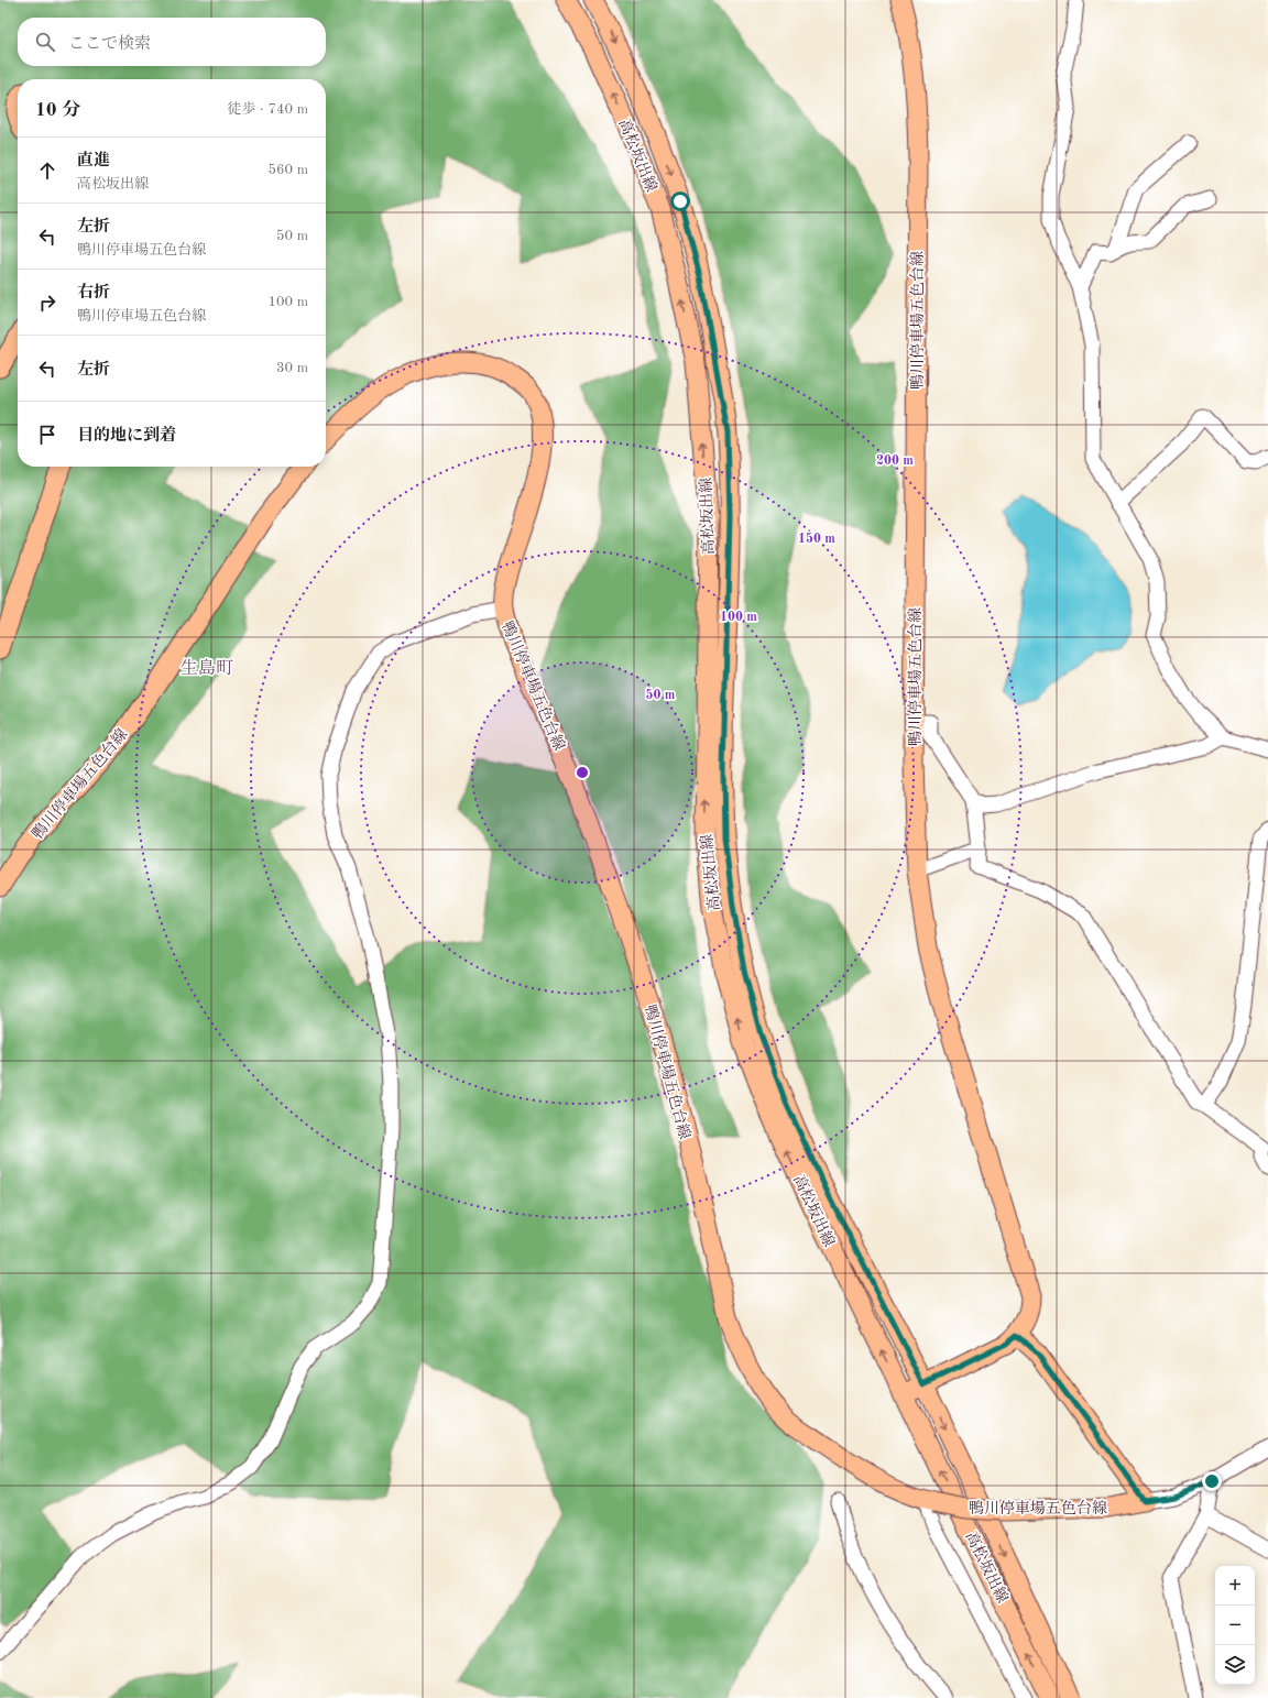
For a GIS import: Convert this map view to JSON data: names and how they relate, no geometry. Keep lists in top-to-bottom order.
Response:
{
  "streets": {
    "main road": ["高松坂出線", "鴨川停車場五色台線"]
  },
  "crossings": [
    ["高松坂出線", "鴨川停車場五色台線"]
  ],
  "districts": ["生島町"],
  "page": {
    "search": "ここで検索",
    "heading": ["10 分", "徒歩 · 740 m"],
    "list": [
      ["直進", "高松坂出線", "560 m"],
      ["左折", "鴨川停車場五色台線", "50 m"],
      ["右折", "鴨川停車場五色台線", "100 m"],
      ["左折", "30 m"],
      "目的地に到着"
    ],
    "map_buttons": ["+", "−"]
  },
  "rings": [
    "200 m",
    "150 m",
    "100 m",
    "50 m"
  ]
}
